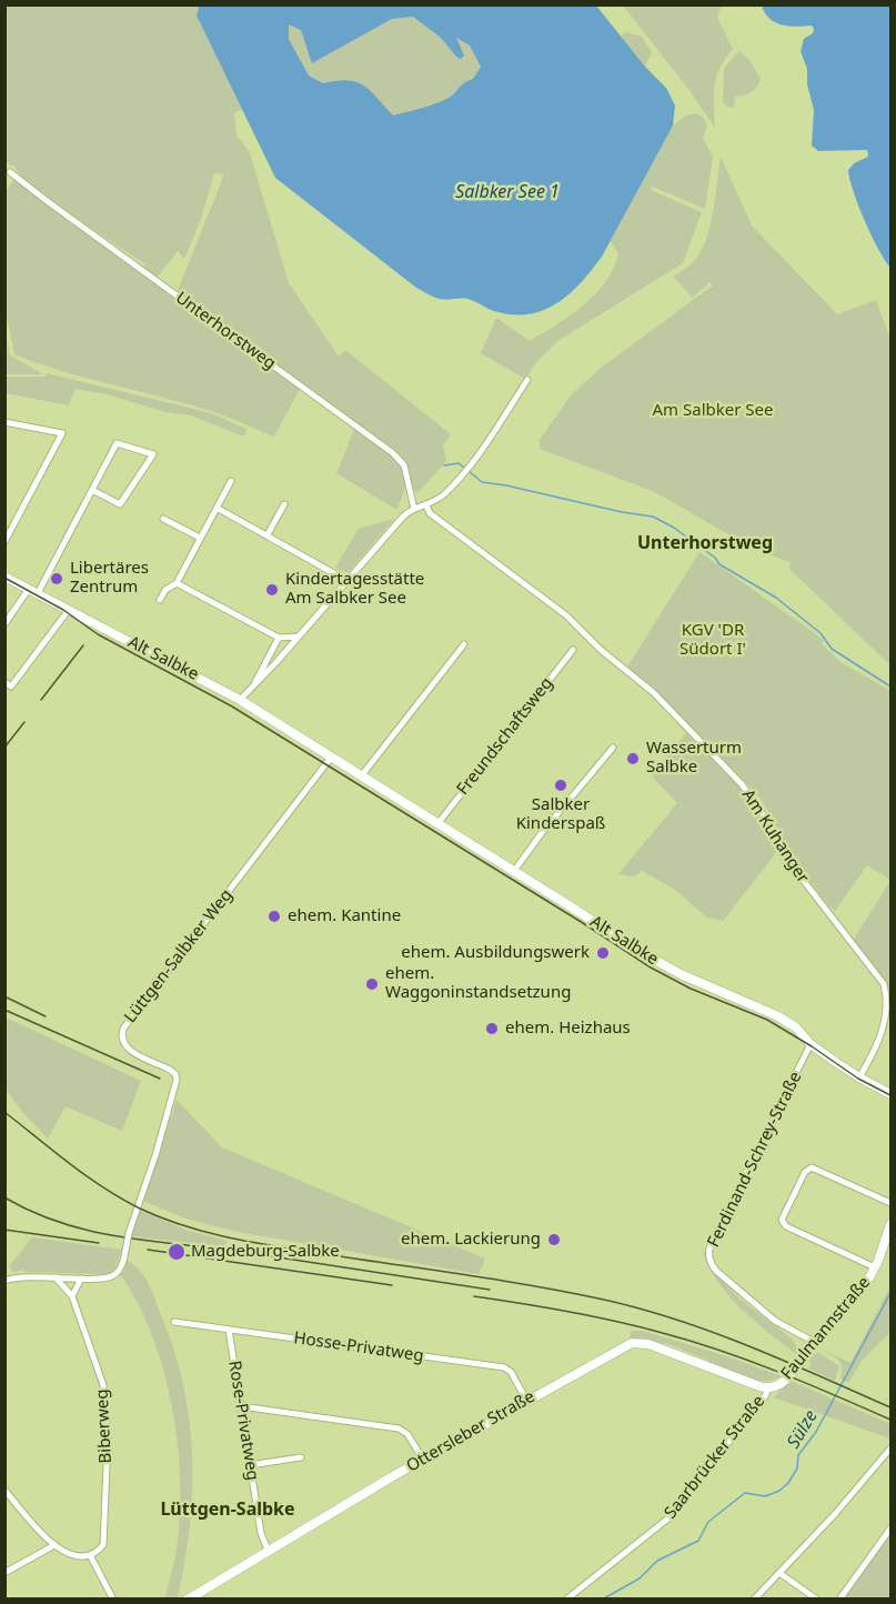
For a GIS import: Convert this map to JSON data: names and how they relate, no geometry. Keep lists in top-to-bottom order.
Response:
{
  "streets": {
    "main road": ["Alt Salbke", "Faulmannstraße", "Ottersleber Straße"],
    "street": [
      "Unterhorstweg",
      "Freundschaftsweg",
      "Am Kuhanger",
      "Lüttgen-Salbker Weg",
      "Ferdinand-Schrey-Straße",
      "Hosse-Privatweg",
      "Rose-Privatweg",
      "Biberweg",
      "Saarbrücker Straße"
    ]
  },
  "crossings": [
    ["Alt Salbke", "Freundschaftsweg"],
    ["Alt Salbke", "Am Kuhanger"],
    ["Alt Salbke", "Lüttgen-Salbker Weg"],
    ["Alt Salbke", "Ferdinand-Schrey-Straße"],
    ["Lüttgen-Salbker Weg", "Biberweg"],
    ["Ferdinand-Schrey-Straße", "Faulmannstraße"],
    ["Faulmannstraße", "Ottersleber Straße"],
    ["Faulmannstraße", "Saarbrücker Straße"],
    ["Hosse-Privatweg", "Rose-Privatweg"],
    ["Hosse-Privatweg", "Ottersleber Straße"],
    ["Rose-Privatweg", "Ottersleber Straße"],
    ["Ottersleber Straße", "Saarbrücker Straße"]
  ],
  "districts": ["Unterhorstweg", "Lüttgen-Salbke"],
  "water": ["Salbker See 1", "Sülze"],
  "parks": ["Am Salbker See", "KGV 'DR Südort I'"],
  "places": [
    "Libertäres Zentrum",
    "Kindertagesstätte Am Salbker See",
    "Wasserturm Salbke",
    "Salbker Kinderspaß",
    "ehem. Kantine",
    "ehem. Ausbildungswerk",
    "ehem. Waggoninstandsetzung",
    "ehem. Heizhaus",
    "ehem. Lackierung",
    "Magdeburg-Salbke"
  ]
}
